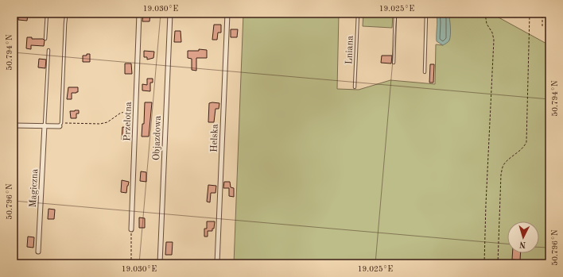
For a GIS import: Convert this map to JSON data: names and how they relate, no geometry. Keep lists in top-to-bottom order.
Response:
{
  "streets": {
    "street": [
      "Przelotna",
      "Objazdowa",
      "Helska",
      "Magiczna"
    ],
    "lane": ["Lniana"]
  },
  "north": "bottom",
  "coordinates": [
    "19.030°E",
    "19.025°E",
    "50.794°N",
    "50.796°N"
  ]
}
